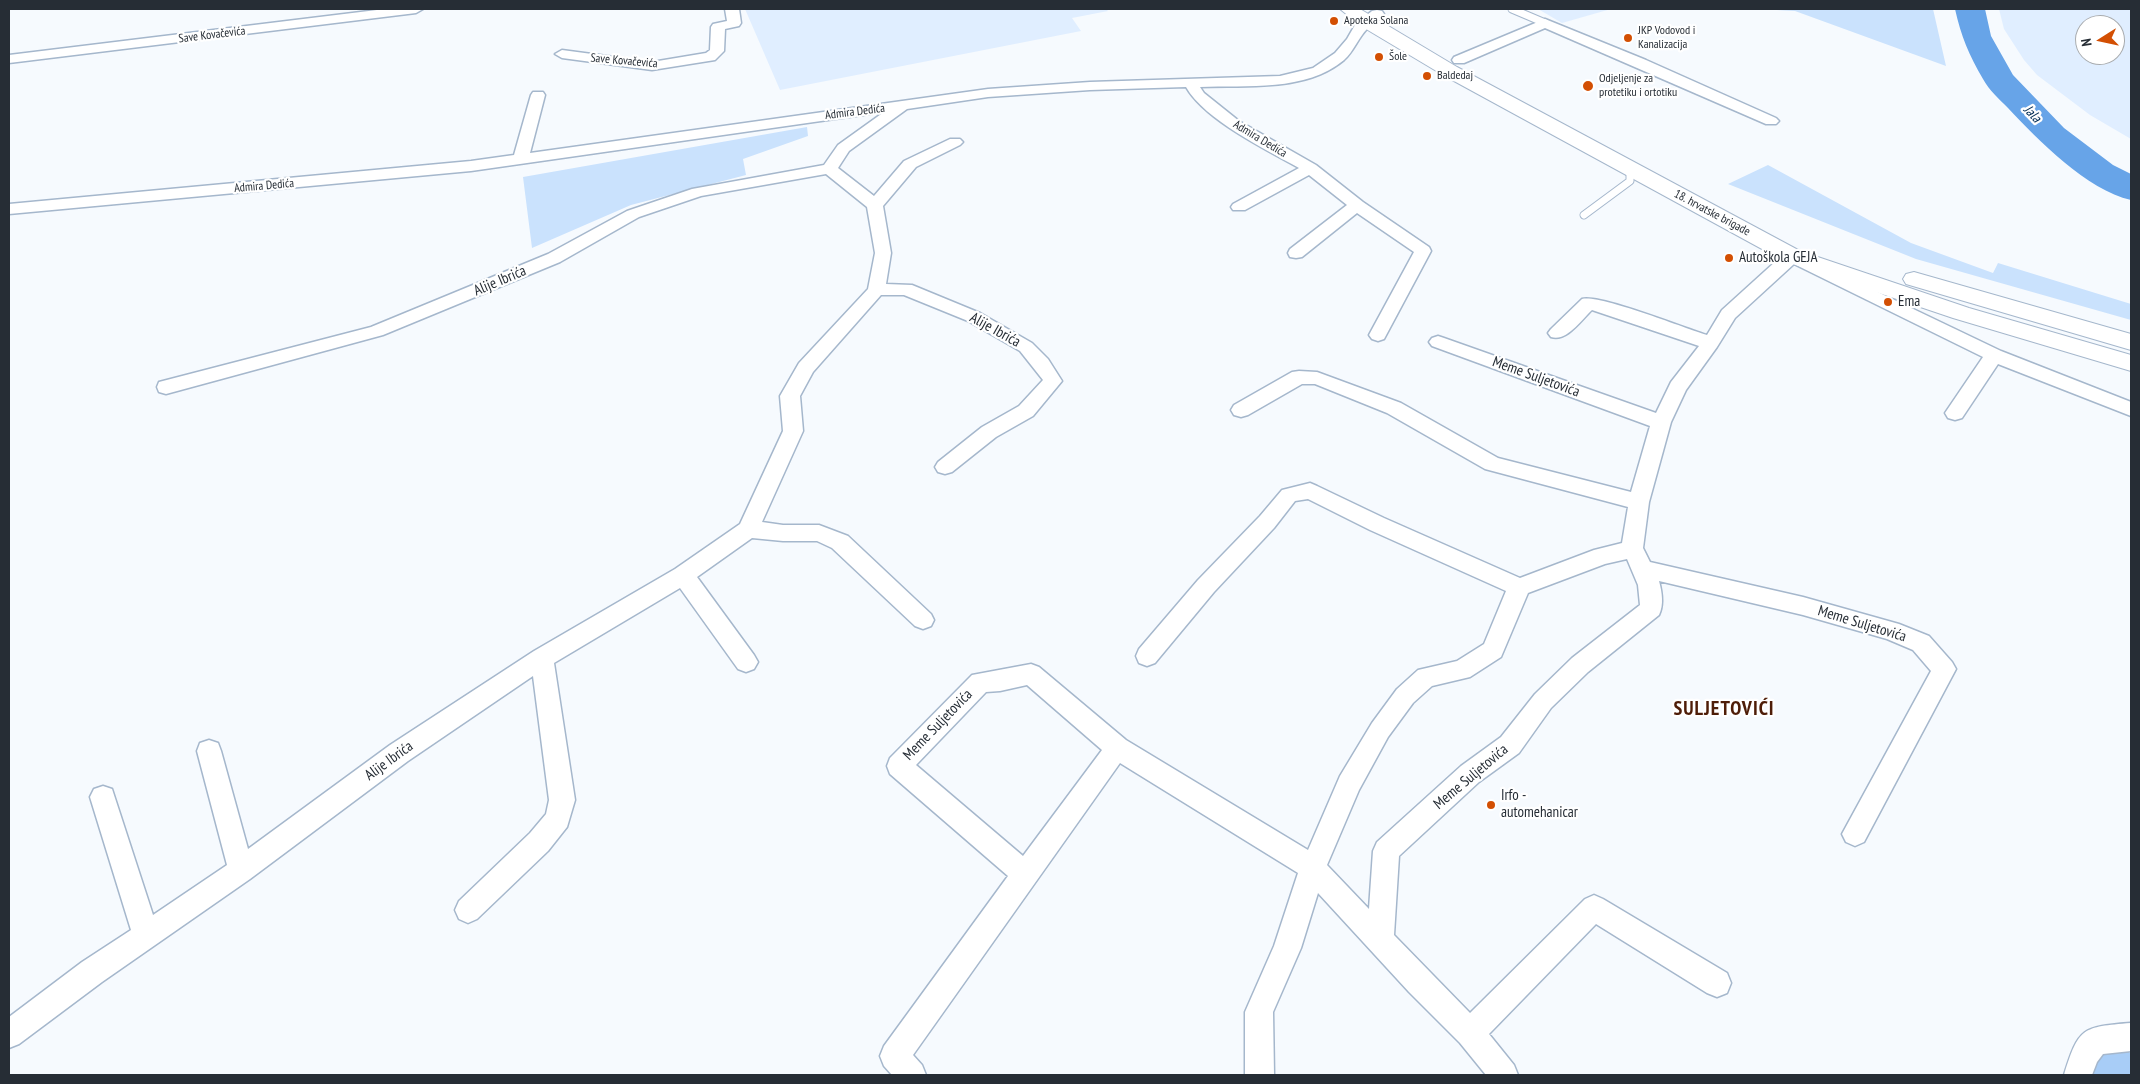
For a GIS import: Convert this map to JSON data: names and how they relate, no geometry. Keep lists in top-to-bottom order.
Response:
{
  "streets": {
    "main road": ["18. hrvatske brigade"],
    "street": [
      "Save Kovačevića",
      "Admira Dedića",
      "Alije Ibrića",
      "Meme Suljetovića"
    ]
  },
  "crossings": [
    ["Admira Dedića", "18. hrvatske brigade"],
    ["18. hrvatske brigade", "Meme Suljetovića"]
  ],
  "districts": ["SULJETOVIĆI"],
  "water": ["Jala"],
  "places": [
    "Apoteka Solana",
    "JKP Vodovod i Kanalizacija",
    "Šole",
    "Baldedaj",
    "Odjeljenje za protetiku i ortotiku",
    "Autoškola GEJA",
    "Ema",
    "Irfo - automehanicar"
  ],
  "north": "left"
}
